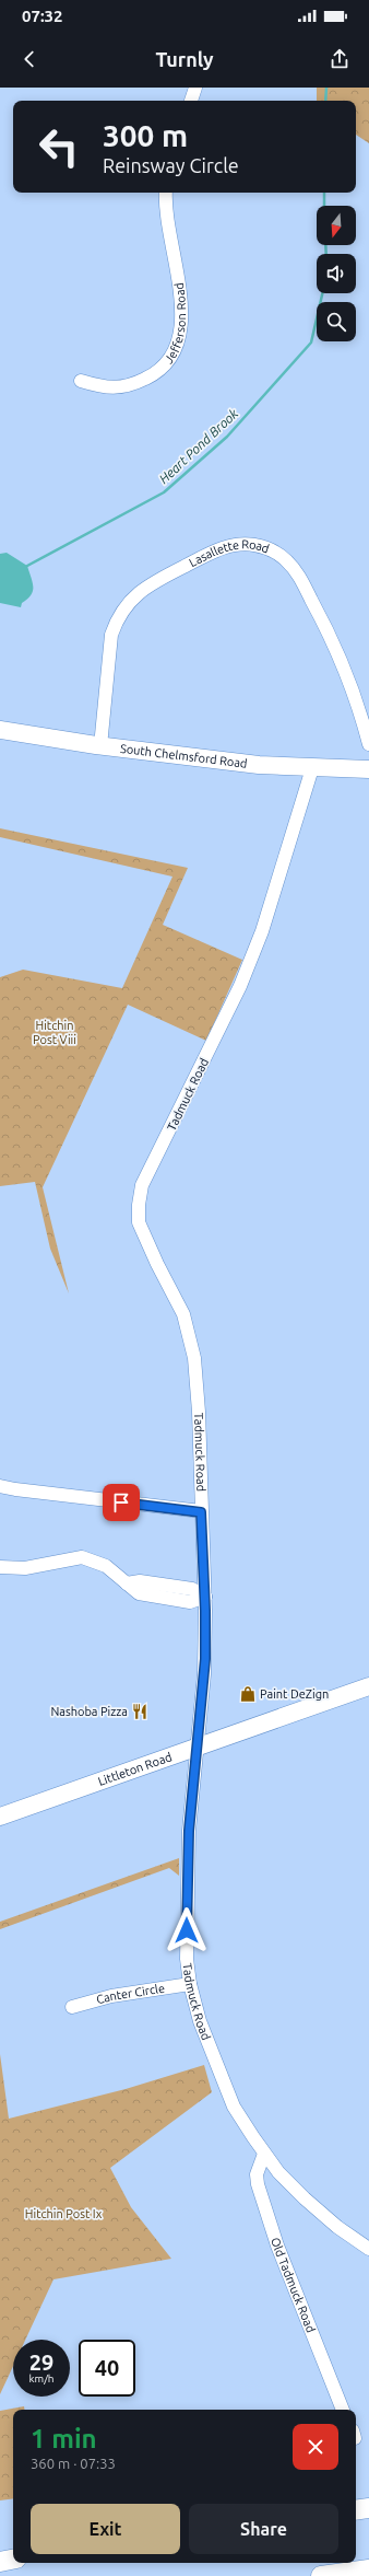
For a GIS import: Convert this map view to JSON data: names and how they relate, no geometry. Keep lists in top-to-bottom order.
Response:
{
  "streets": {
    "main road": ["South Chelmsford Road", "Littleton Road"],
    "street": [
      "Jefferson Road",
      "Lasallette Road",
      "Tadmuck Road",
      "Canter Circle",
      "Old Tadmuck Road"
    ]
  },
  "crossings": [
    ["Lasallette Road", "South Chelmsford Road"],
    ["South Chelmsford Road", "Tadmuck Road"],
    ["Tadmuck Road", "Littleton Road"],
    ["Tadmuck Road", "Canter Circle"],
    ["Tadmuck Road", "Old Tadmuck Road"]
  ],
  "water": ["Heart Pond Brook"],
  "parks": ["Hitchin Post Viii", "Hitchin Post Ix"],
  "places": {
    "shop": ["Paint DeZign"],
    "restaurant": ["Nashoba Pizza"]
  },
  "north": "bottom",
  "page": {
    "status": "07:32",
    "header": "Turnly",
    "turn": ["300 m", "Reinsway Circle"],
    "speed": "29 km/h",
    "limit": "40",
    "heading": ["1 min", "360 m · 07:33"],
    "buttons": ["Exit", "Share"]
  }
}
